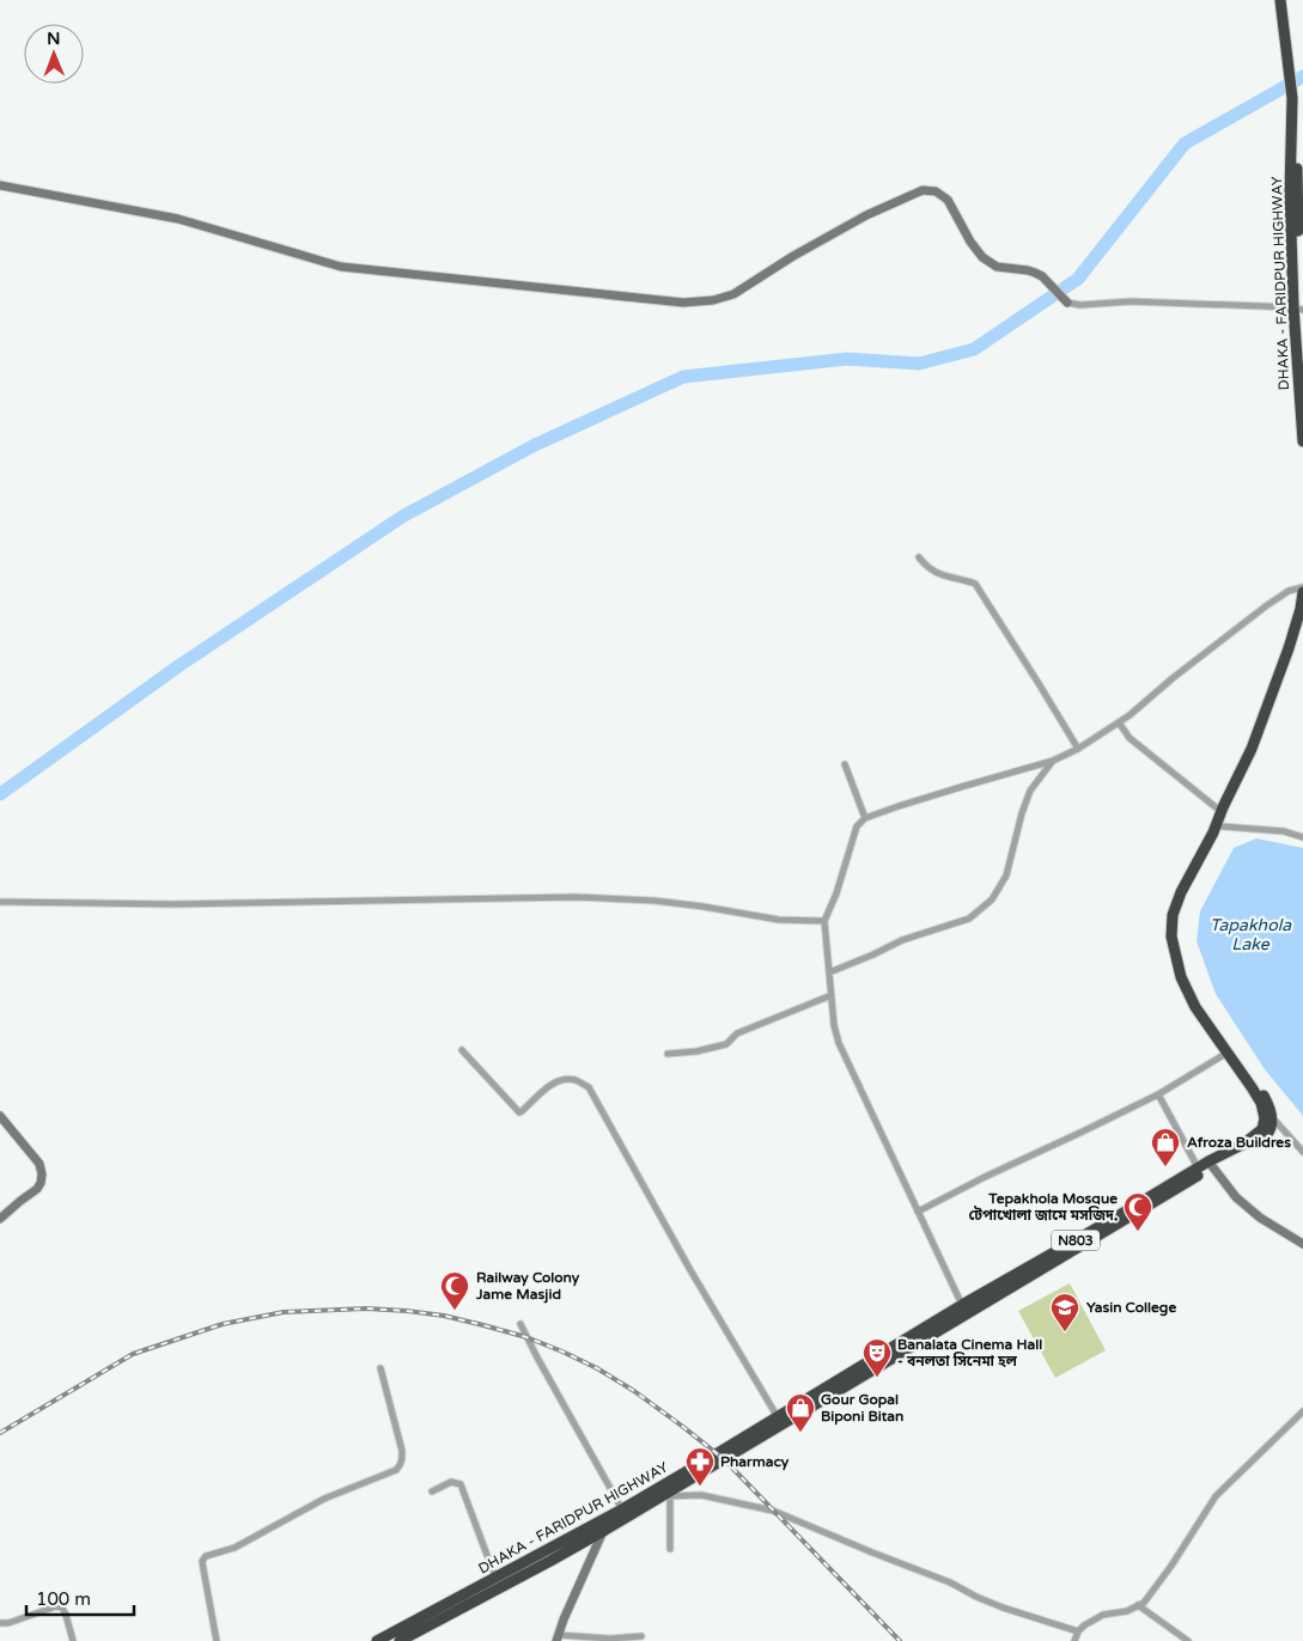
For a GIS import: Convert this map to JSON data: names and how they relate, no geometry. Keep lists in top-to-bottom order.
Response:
{
  "streets": {
    "highway": ["DHAKA - FARIDPUR HIGHWAY", "N803"]
  },
  "water": ["Tapakhola Lake"],
  "places": {
    "shop": ["Afroza Buildres", "Gour Gopal Biponi Bitan"],
    "mosque": ["Tepakhola Mosque টেপাখোলা জামে মসজিদ.", "Railway Colony Jame Masjid"],
    "school or university": ["Yasin College"],
    "theatre": ["Banalata Cinema Hall - বনলতা সিনেমা হল"],
    "pharmacy": ["Pharmacy"]
  },
  "scale_bar": "100 m",
  "north": "top"
}
